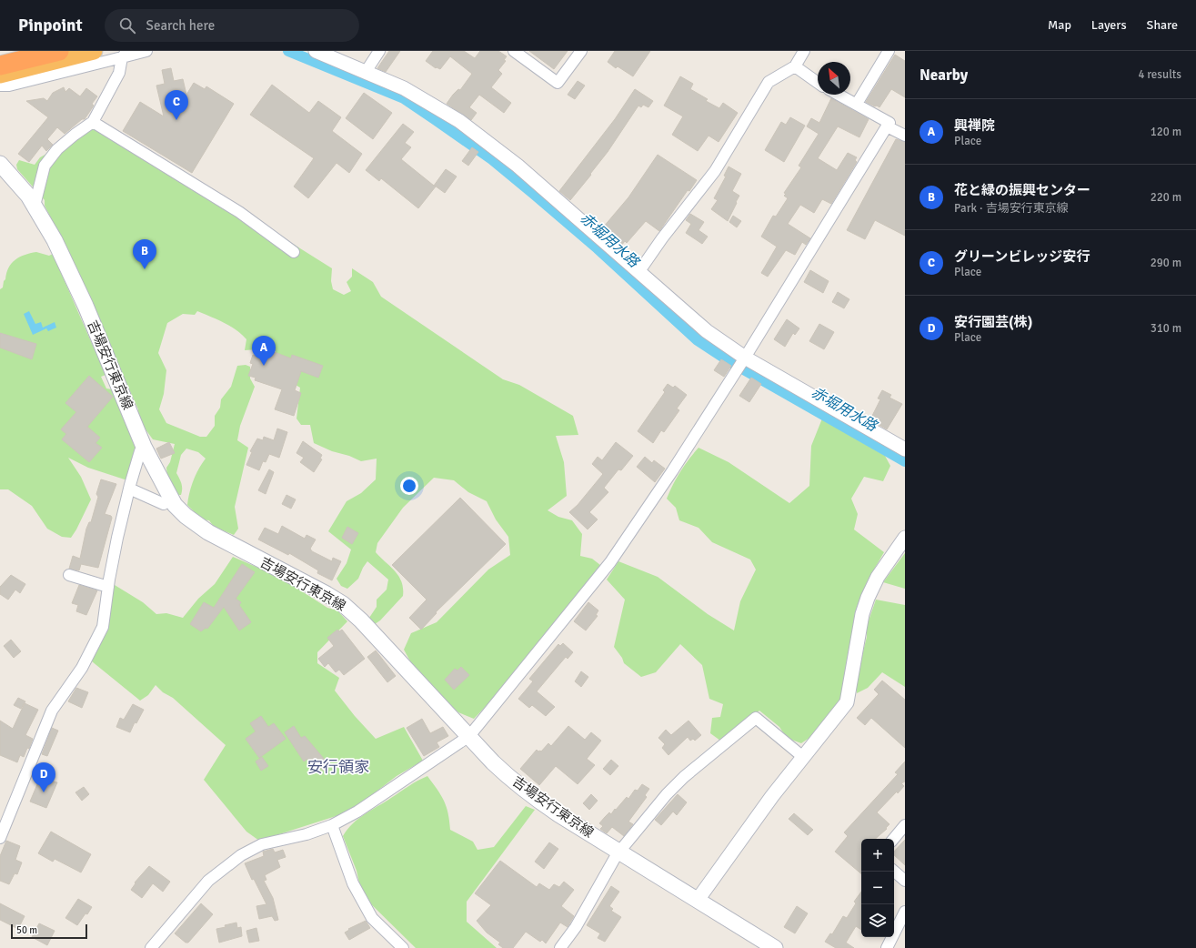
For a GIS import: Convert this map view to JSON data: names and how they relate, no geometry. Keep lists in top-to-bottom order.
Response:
{
  "streets": {
    "main road": ["吉場安行東京線"]
  },
  "districts": ["安行領家"],
  "water": ["赤堀用水路"],
  "scale_bar": "50 m",
  "north": "top left",
  "page": {
    "header": "Pinpoint",
    "search": "Search here",
    "nav": ["Map", "Layers", "Share"],
    "heading": ["Nearby", "4 results"],
    "pins": [
      "C",
      "B",
      "A",
      "D"
    ],
    "list": [
      {
        "mark": "A",
        "name": "興禅院",
        "note": "Place",
        "value": "120 m"
      },
      {
        "mark": "B",
        "name": "花と緑の振興センター",
        "note": "Park · 吉場安行東京線",
        "value": "220 m"
      },
      {
        "mark": "C",
        "name": "グリーンビレッジ安行",
        "note": "Place",
        "value": "290 m"
      },
      {
        "mark": "D",
        "name": "安行園芸(株)",
        "note": "Place",
        "value": "310 m"
      }
    ],
    "map_buttons": ["+", "−"],
    "scale": "50 m"
  }
}
